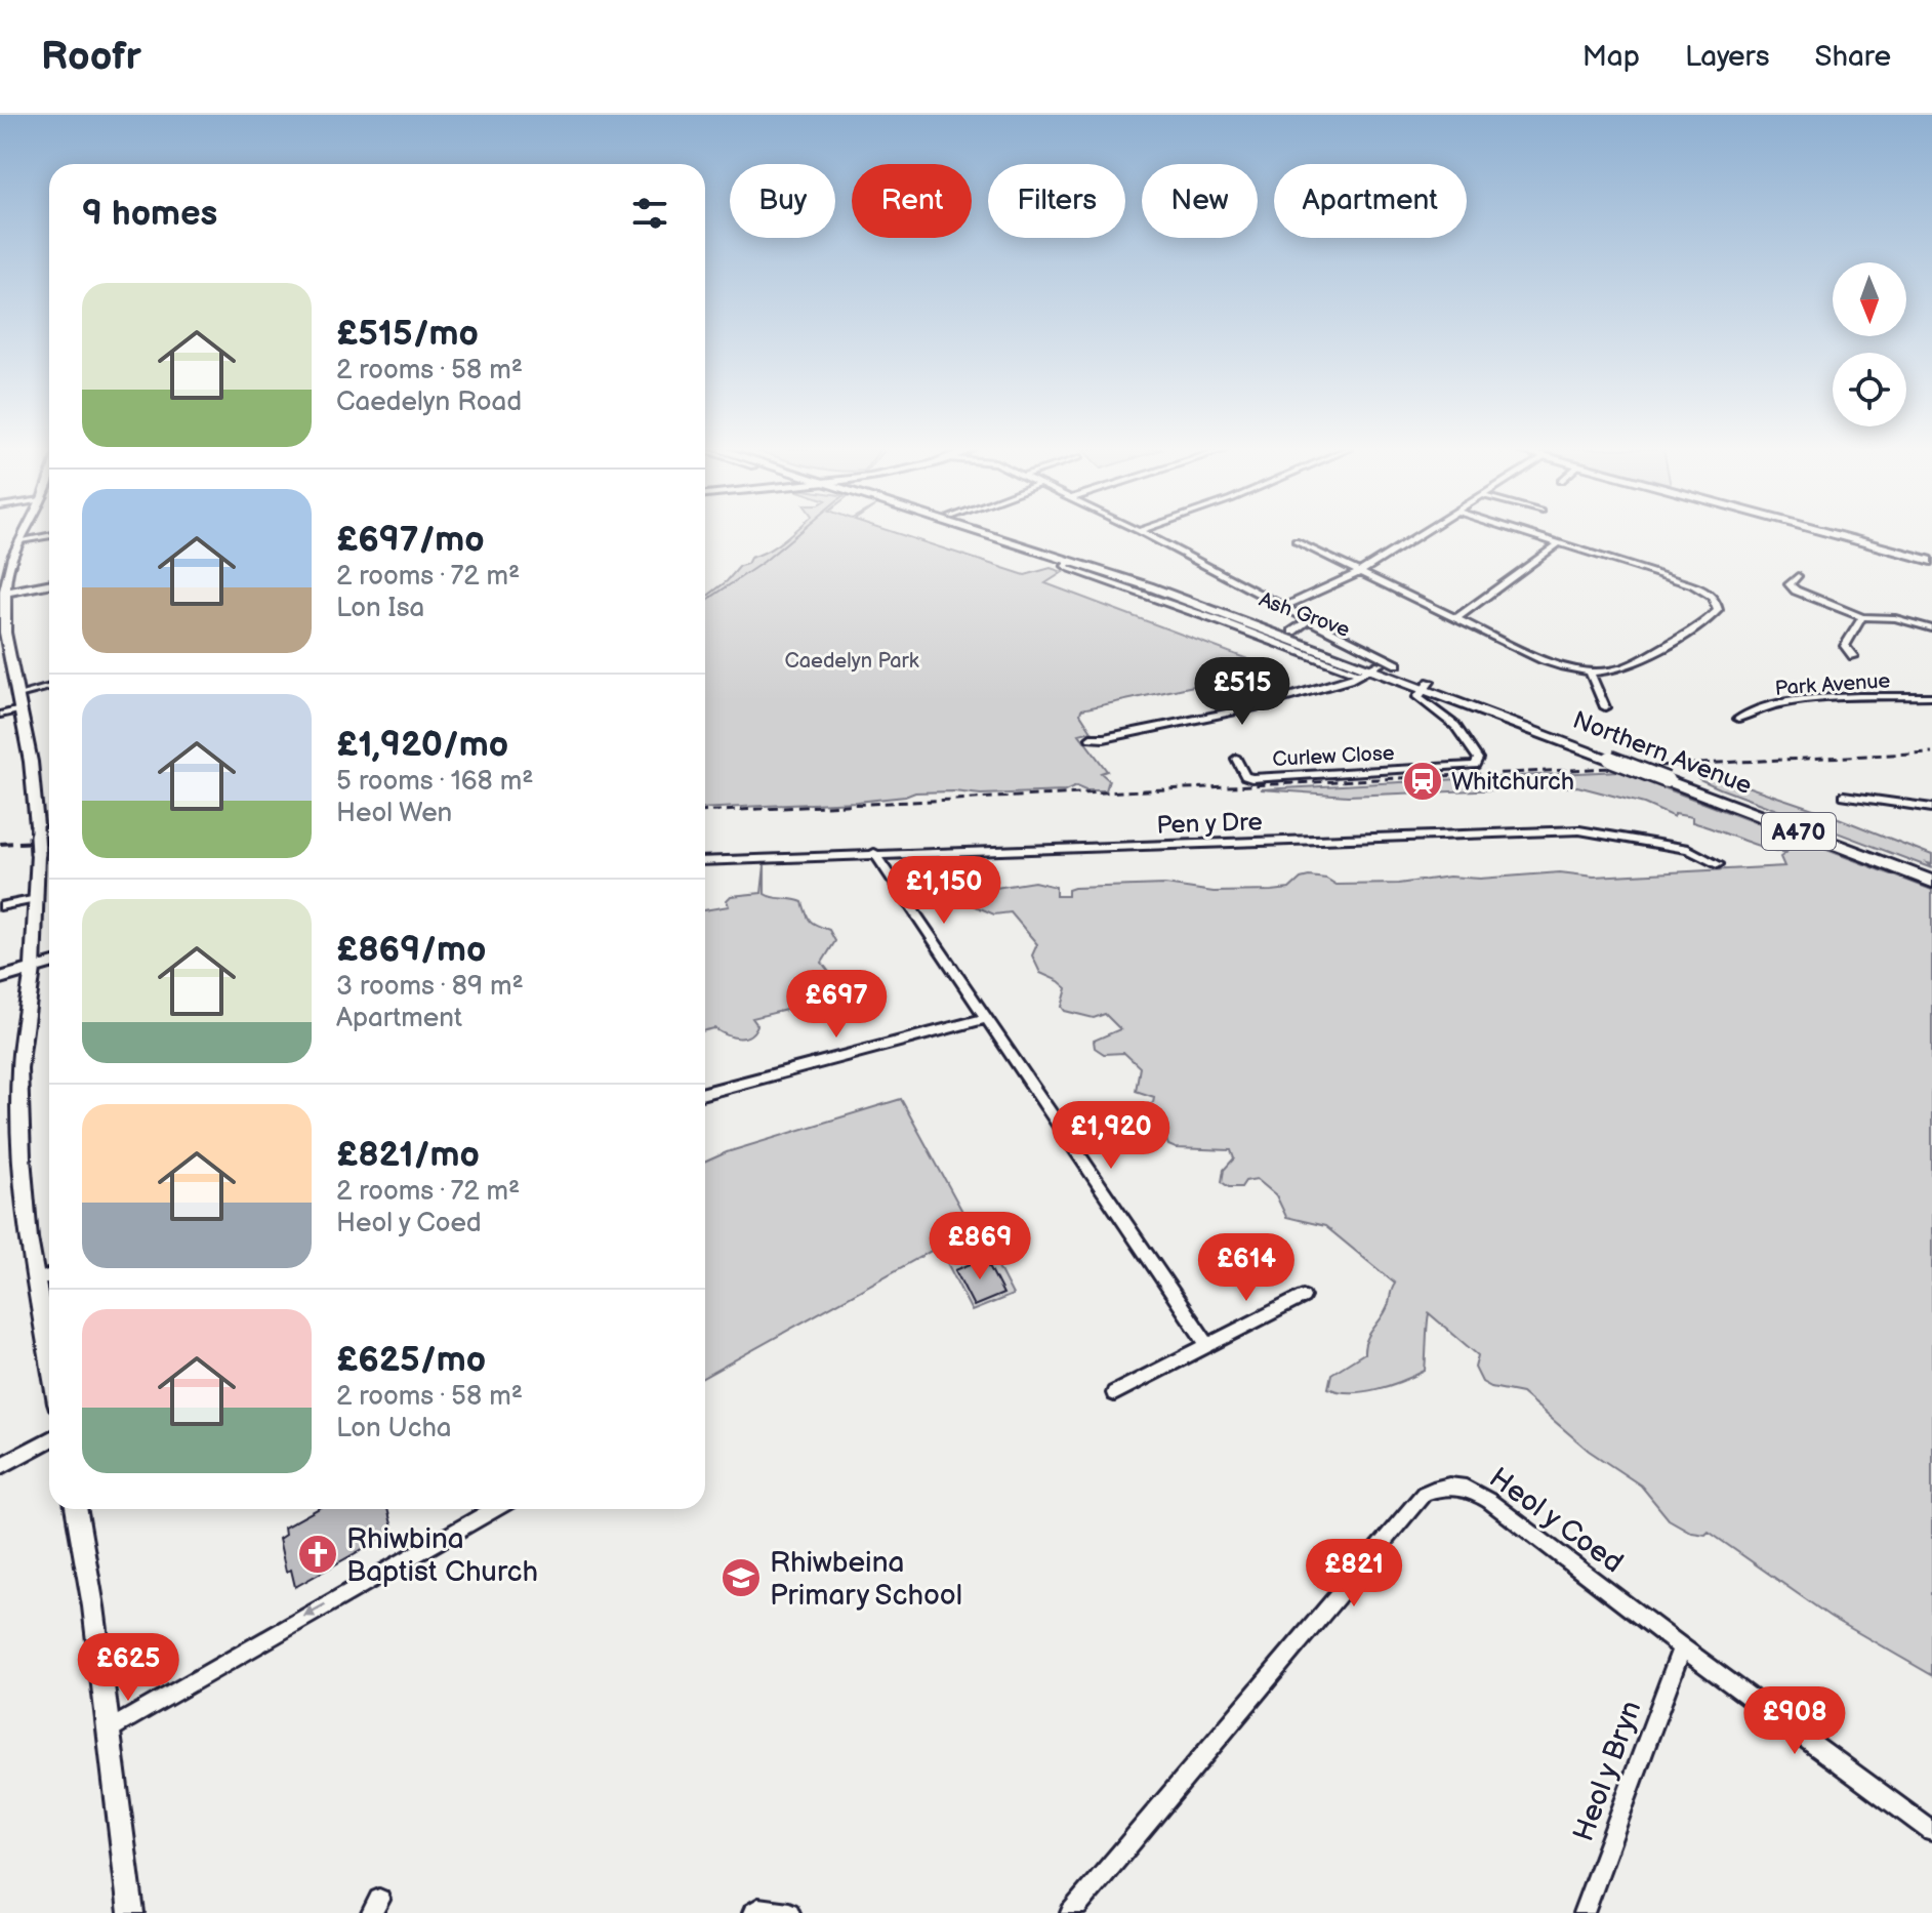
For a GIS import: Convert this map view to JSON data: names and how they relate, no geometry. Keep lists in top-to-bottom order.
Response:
{
  "streets": {
    "main road": ["Ash Grove", "Northern Avenue", "A470"],
    "street": [
      "Park Avenue",
      "Curlew Close",
      "Pen y Dre",
      "Heol y Coed",
      "Heol y Bryn"
    ]
  },
  "crossings": [
    ["Ash Grove", "Northern Avenue"],
    ["Ash Grove", "Curlew Close"],
    ["Northern Avenue", "Curlew Close"],
    ["Heol y Coed", "Heol y Bryn"]
  ],
  "parks": ["Caedelyn Park"],
  "places": {
    "station": ["Whitchurch"],
    "church": ["Rhiwbina Baptist Church"],
    "school or university": ["Rhiwbeina Primary School"]
  },
  "north": "bottom",
  "page": {
    "header": "Roofr",
    "nav": ["Map", "Layers", "Share"],
    "chip": [
      "Buy",
      "Rent",
      "Filters",
      "New",
      "Apartment"
    ],
    "heading": "9 homes",
    "list": [
      {
        "name": "£515/mo",
        "note": "2 rooms · 58 m² · Caedelyn Road"
      },
      {
        "name": "£697/mo",
        "note": "2 rooms · 72 m² · Lon Isa"
      },
      {
        "name": "£1,920/mo",
        "note": "5 rooms · 168 m² · Heol Wen"
      },
      {
        "name": "£869/mo",
        "note": "3 rooms · 89 m² · Apartment"
      },
      {
        "name": "£821/mo",
        "note": "2 rooms · 72 m² · Heol y Coed"
      },
      {
        "name": "£625/mo",
        "note": "2 rooms · 58 m² · Lon Ucha"
      }
    ],
    "price": [
      "£515",
      "£1,150",
      "£697",
      "£1,920",
      "£869",
      "£614",
      "£821",
      "£625",
      "£908"
    ]
  }
}
